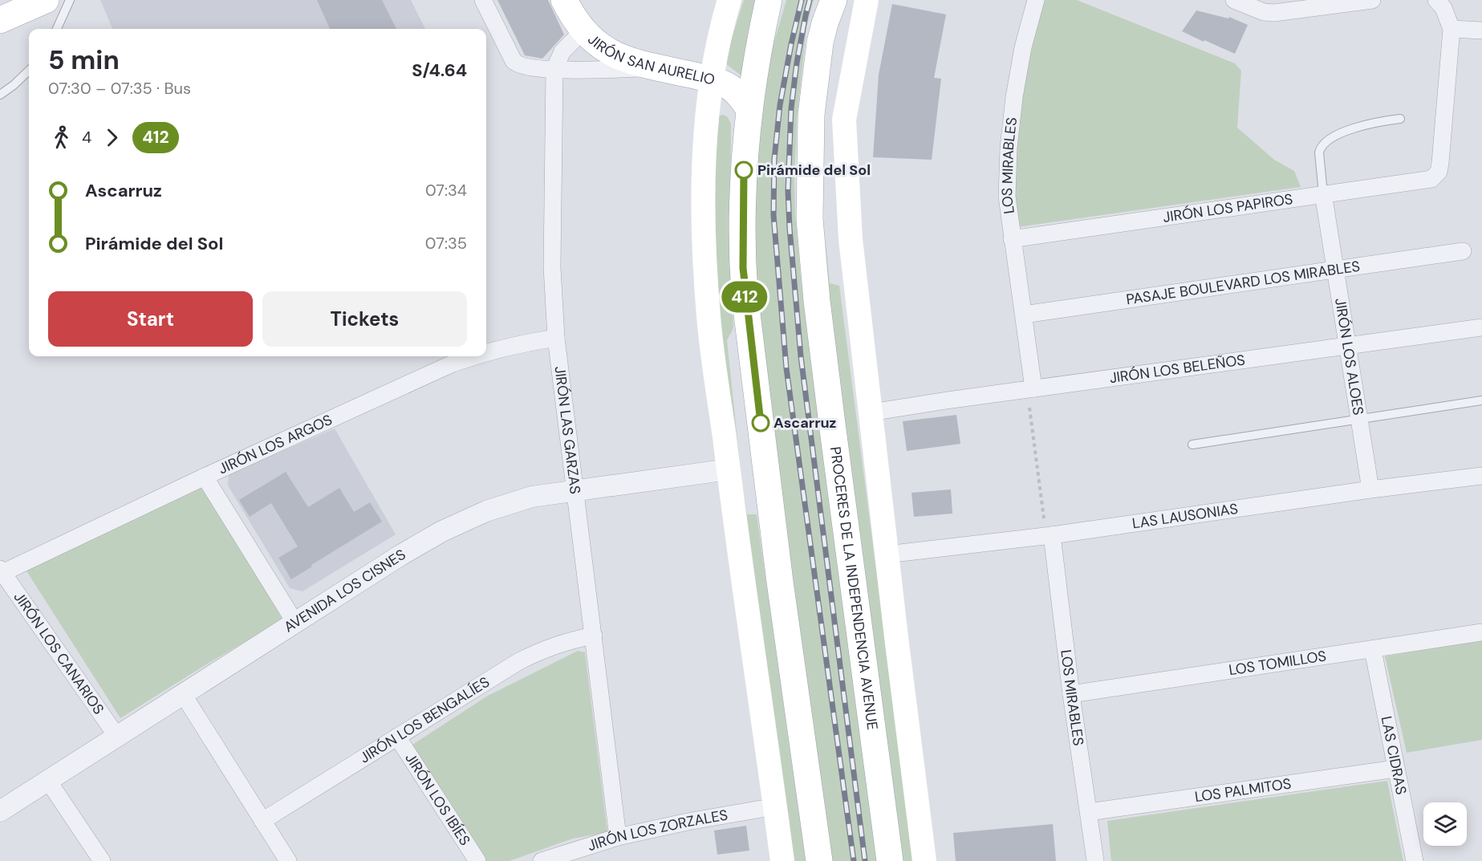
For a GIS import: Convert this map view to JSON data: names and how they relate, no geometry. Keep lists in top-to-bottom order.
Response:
{
  "streets": {
    "main road": ["JIRÓN SAN AURELIO", "PROCERES DE LA INDEPENDENCIA AVENUE"],
    "street": [
      "LOS MIRABLES",
      "JIRÓN LOS PAPIROS",
      "PASAJE BOULEVARD LOS MIRABLES",
      "JIRÓN LOS ALOES",
      "JIRÓN LOS BELEÑOS",
      "JIRÓN LAS GARZAS",
      "JIRÓN LOS ARGOS",
      "LAS LAUSONIAS",
      "AVENIDA LOS CISNES",
      "JIRÓN LOS CANARIOS",
      "LOS TOMILLOS",
      "JIRÓN LOS BENGALÍES",
      "LAS CIDRAS",
      "LOS PALMITOS",
      "JIRÓN LOS IBÍES",
      "JIRÓN LOS ZORZALES"
    ]
  },
  "crossings": [
    ["JIRÓN SAN AURELIO", "JIRÓN LAS GARZAS"],
    ["LOS MIRABLES", "JIRÓN LOS PAPIROS"],
    ["LOS MIRABLES", "PASAJE BOULEVARD LOS MIRABLES"],
    ["LOS MIRABLES", "JIRÓN LOS BELEÑOS"],
    ["LOS MIRABLES", "LAS LAUSONIAS"],
    ["LOS MIRABLES", "LOS TOMILLOS"],
    ["LOS MIRABLES", "LOS PALMITOS"],
    ["JIRÓN LOS PAPIROS", "JIRÓN LOS ALOES"],
    ["PASAJE BOULEVARD LOS MIRABLES", "JIRÓN LOS ALOES"],
    ["JIRÓN LOS ALOES", "JIRÓN LOS BELEÑOS"],
    ["JIRÓN LOS ALOES", "LAS LAUSONIAS"],
    ["JIRÓN LAS GARZAS", "JIRÓN LOS ARGOS"],
    ["JIRÓN LAS GARZAS", "AVENIDA LOS CISNES"],
    ["JIRÓN LAS GARZAS", "JIRÓN LOS BENGALÍES"],
    ["JIRÓN LAS GARZAS", "JIRÓN LOS ZORZALES"],
    ["JIRÓN LOS ARGOS", "JIRÓN LOS CANARIOS"],
    ["AVENIDA LOS CISNES", "JIRÓN LOS CANARIOS"],
    ["LOS TOMILLOS", "LAS CIDRAS"],
    ["JIRÓN LOS BENGALÍES", "JIRÓN LOS IBÍES"],
    ["LAS CIDRAS", "LOS PALMITOS"]
  ],
  "places": ["Pirámide del Sol", "Ascarruz"],
  "lines": ["bus line 412"],
  "page": {
    "on_map": "412",
    "heading": ["5 min", "07:30 – 07:35 · Bus", "S/4.64"],
    "legs": ["4", "412"],
    "list": [
      {
        "name": "Ascarruz",
        "value": "07:34"
      },
      {
        "name": "Pirámide del Sol",
        "value": "07:35"
      }
    ],
    "buttons": ["Start", "Tickets"]
  }
}
